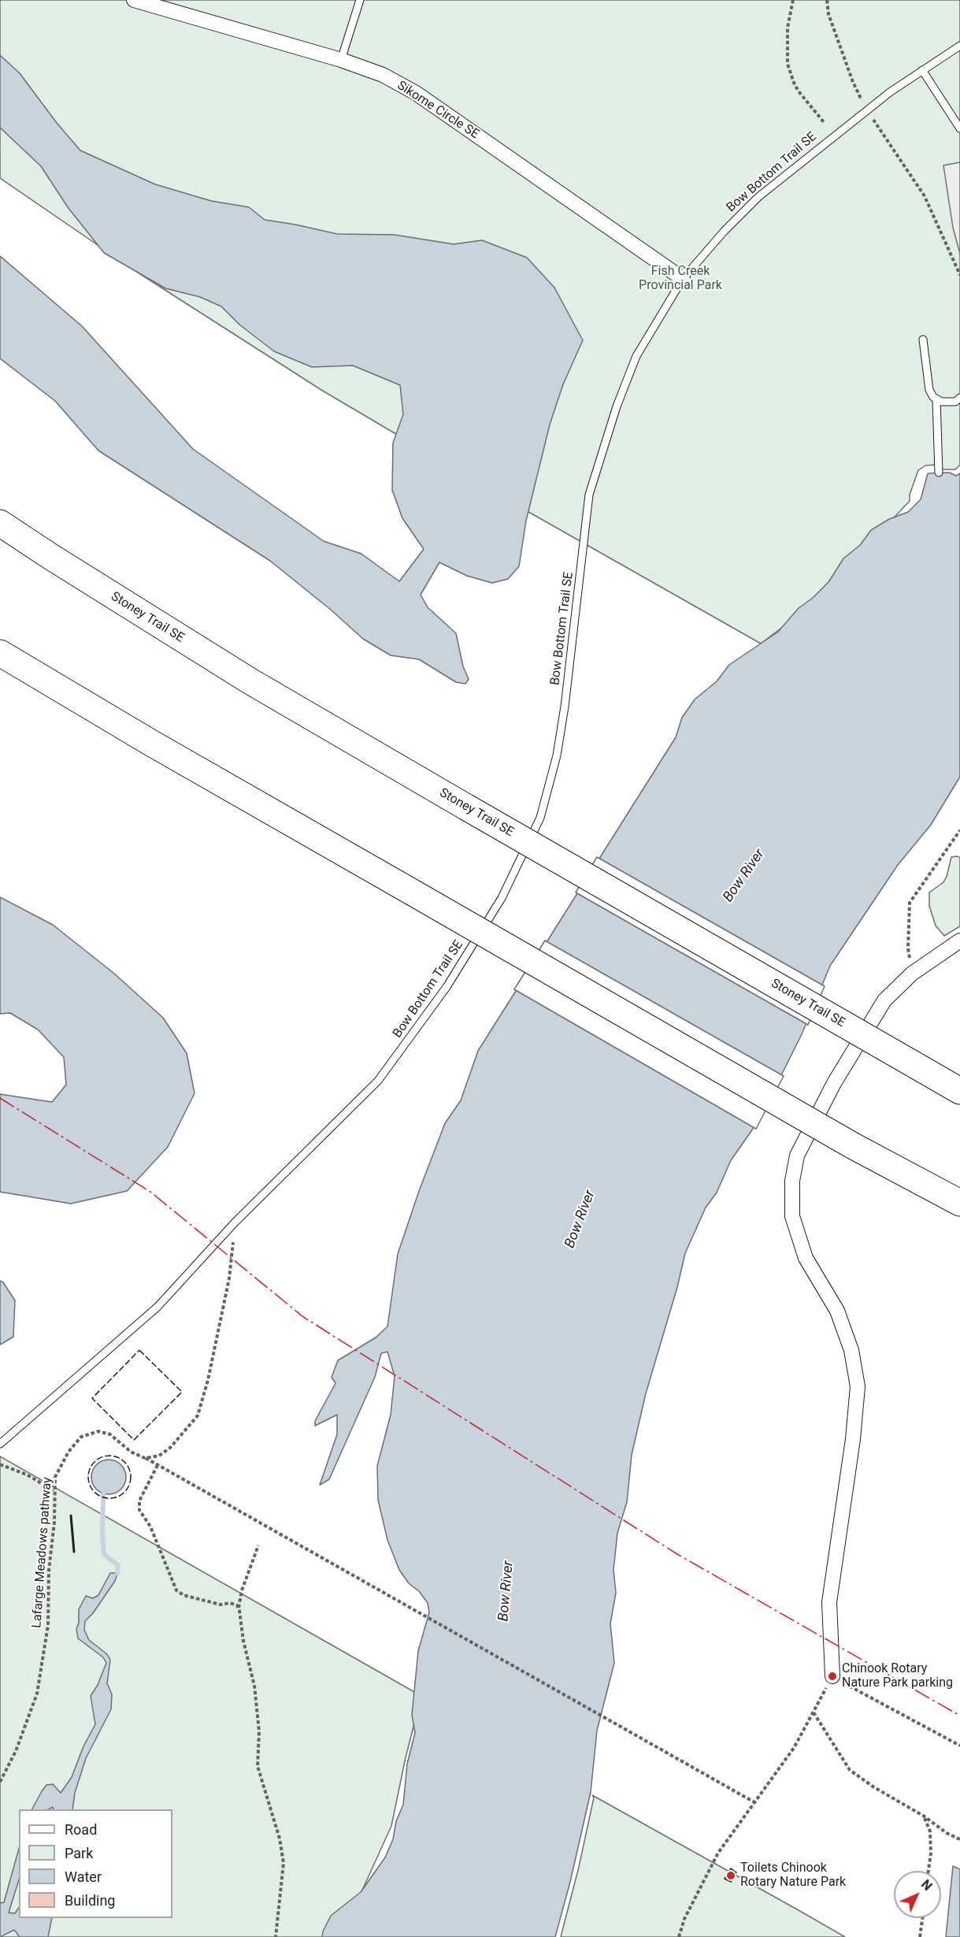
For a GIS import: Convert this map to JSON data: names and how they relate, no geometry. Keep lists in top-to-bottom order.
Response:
{
  "streets": {
    "highway": ["Stoney Trail SE"],
    "street": ["Sikome Circle SE"],
    "lane": ["Bow Bottom Trail SE"],
    "path": ["Lafarge Meadows pathway"]
  },
  "crossings": [
    ["Sikome Circle SE", "Bow Bottom Trail SE"]
  ],
  "water": ["Bow River"],
  "parks": ["Fish Creek Provincial Park"],
  "places": ["Chinook Rotary Nature Park parking", "Toilets Chinook Rotary Nature Park"],
  "legend": [
    "Road",
    "Park",
    "Water",
    "Building"
  ],
  "north": "top right"
}
